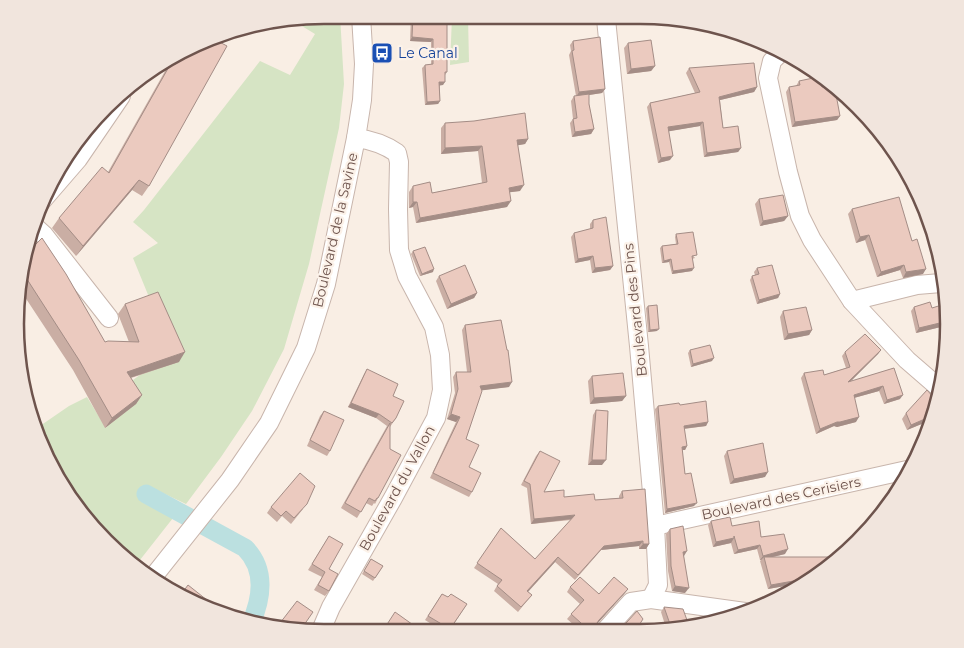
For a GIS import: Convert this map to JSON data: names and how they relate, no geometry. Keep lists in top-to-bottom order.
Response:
{
  "streets": {
    "street": [
      "Boulevard de la Savine",
      "Boulevard des Pins",
      "Boulevard du Vallon",
      "Boulevard des Cerisiers"
    ]
  },
  "crossings": [
    ["Boulevard de la Savine", "Boulevard du Vallon"],
    ["Boulevard des Pins", "Boulevard des Cerisiers"]
  ],
  "places": {
    "bus stop": ["Le Canal"]
  }
}
